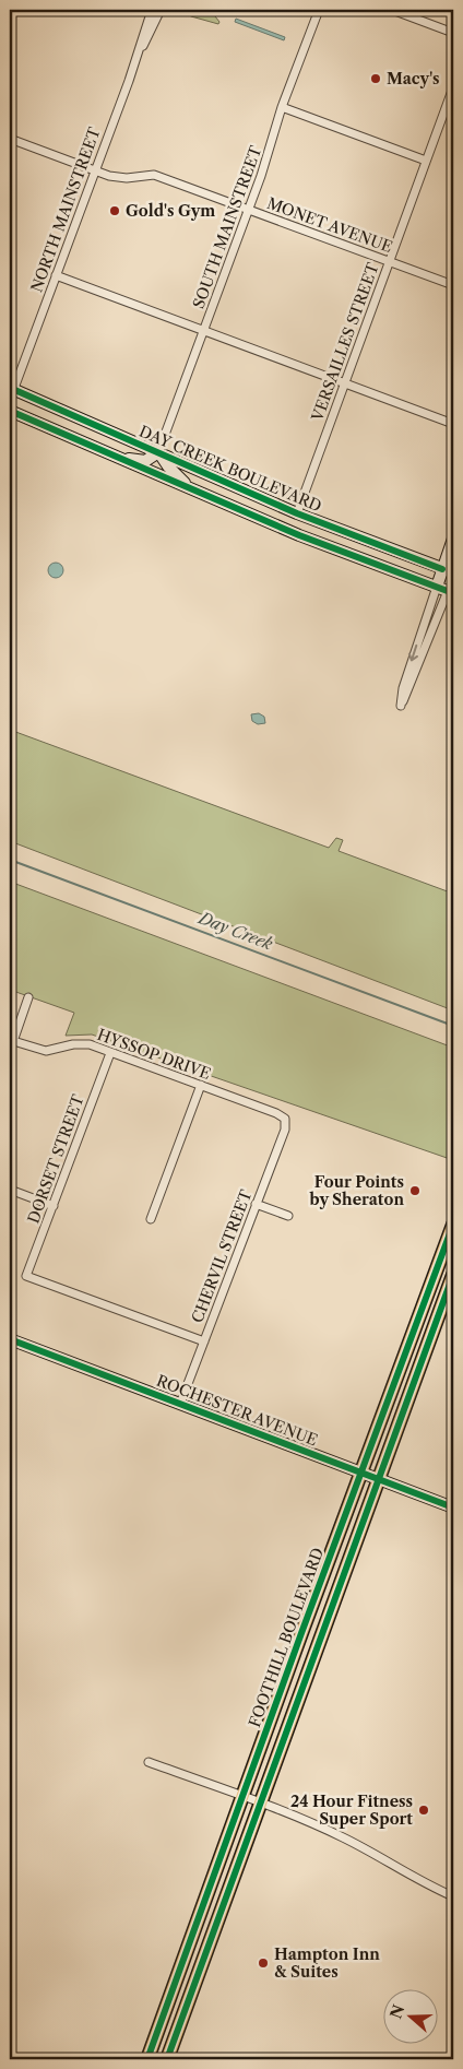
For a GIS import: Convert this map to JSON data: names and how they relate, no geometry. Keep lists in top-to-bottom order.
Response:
{
  "streets": {
    "main road": ["DAY CREEK BOULEVARD", "ROCHESTER AVENUE", "FOOTHILL BOULEVARD"],
    "street": [
      "NORTH MAINSTREET",
      "MONET AVENUE",
      "SOUTH MAINSTREET",
      "VERSAILLES STREET",
      "HYSSOP DRIVE",
      "DORSET STREET",
      "CHERVIL STREET"
    ]
  },
  "crossings": [
    ["NORTH MAINSTREET", "MONET AVENUE"],
    ["NORTH MAINSTREET", "DAY CREEK BOULEVARD"],
    ["MONET AVENUE", "SOUTH MAINSTREET"],
    ["MONET AVENUE", "VERSAILLES STREET"],
    ["SOUTH MAINSTREET", "DAY CREEK BOULEVARD"],
    ["VERSAILLES STREET", "DAY CREEK BOULEVARD"],
    ["HYSSOP DRIVE", "DORSET STREET"],
    ["HYSSOP DRIVE", "CHERVIL STREET"],
    ["DORSET STREET", "CHERVIL STREET"],
    ["CHERVIL STREET", "ROCHESTER AVENUE"],
    ["ROCHESTER AVENUE", "FOOTHILL BOULEVARD"]
  ],
  "water": ["Day Creek"],
  "places": [
    "Macy's",
    "Gold's Gym",
    "Four Points by Sheraton",
    "24 Hour Fitness Super Sport",
    "Hampton Inn & Suites"
  ],
  "north": "left"
}
